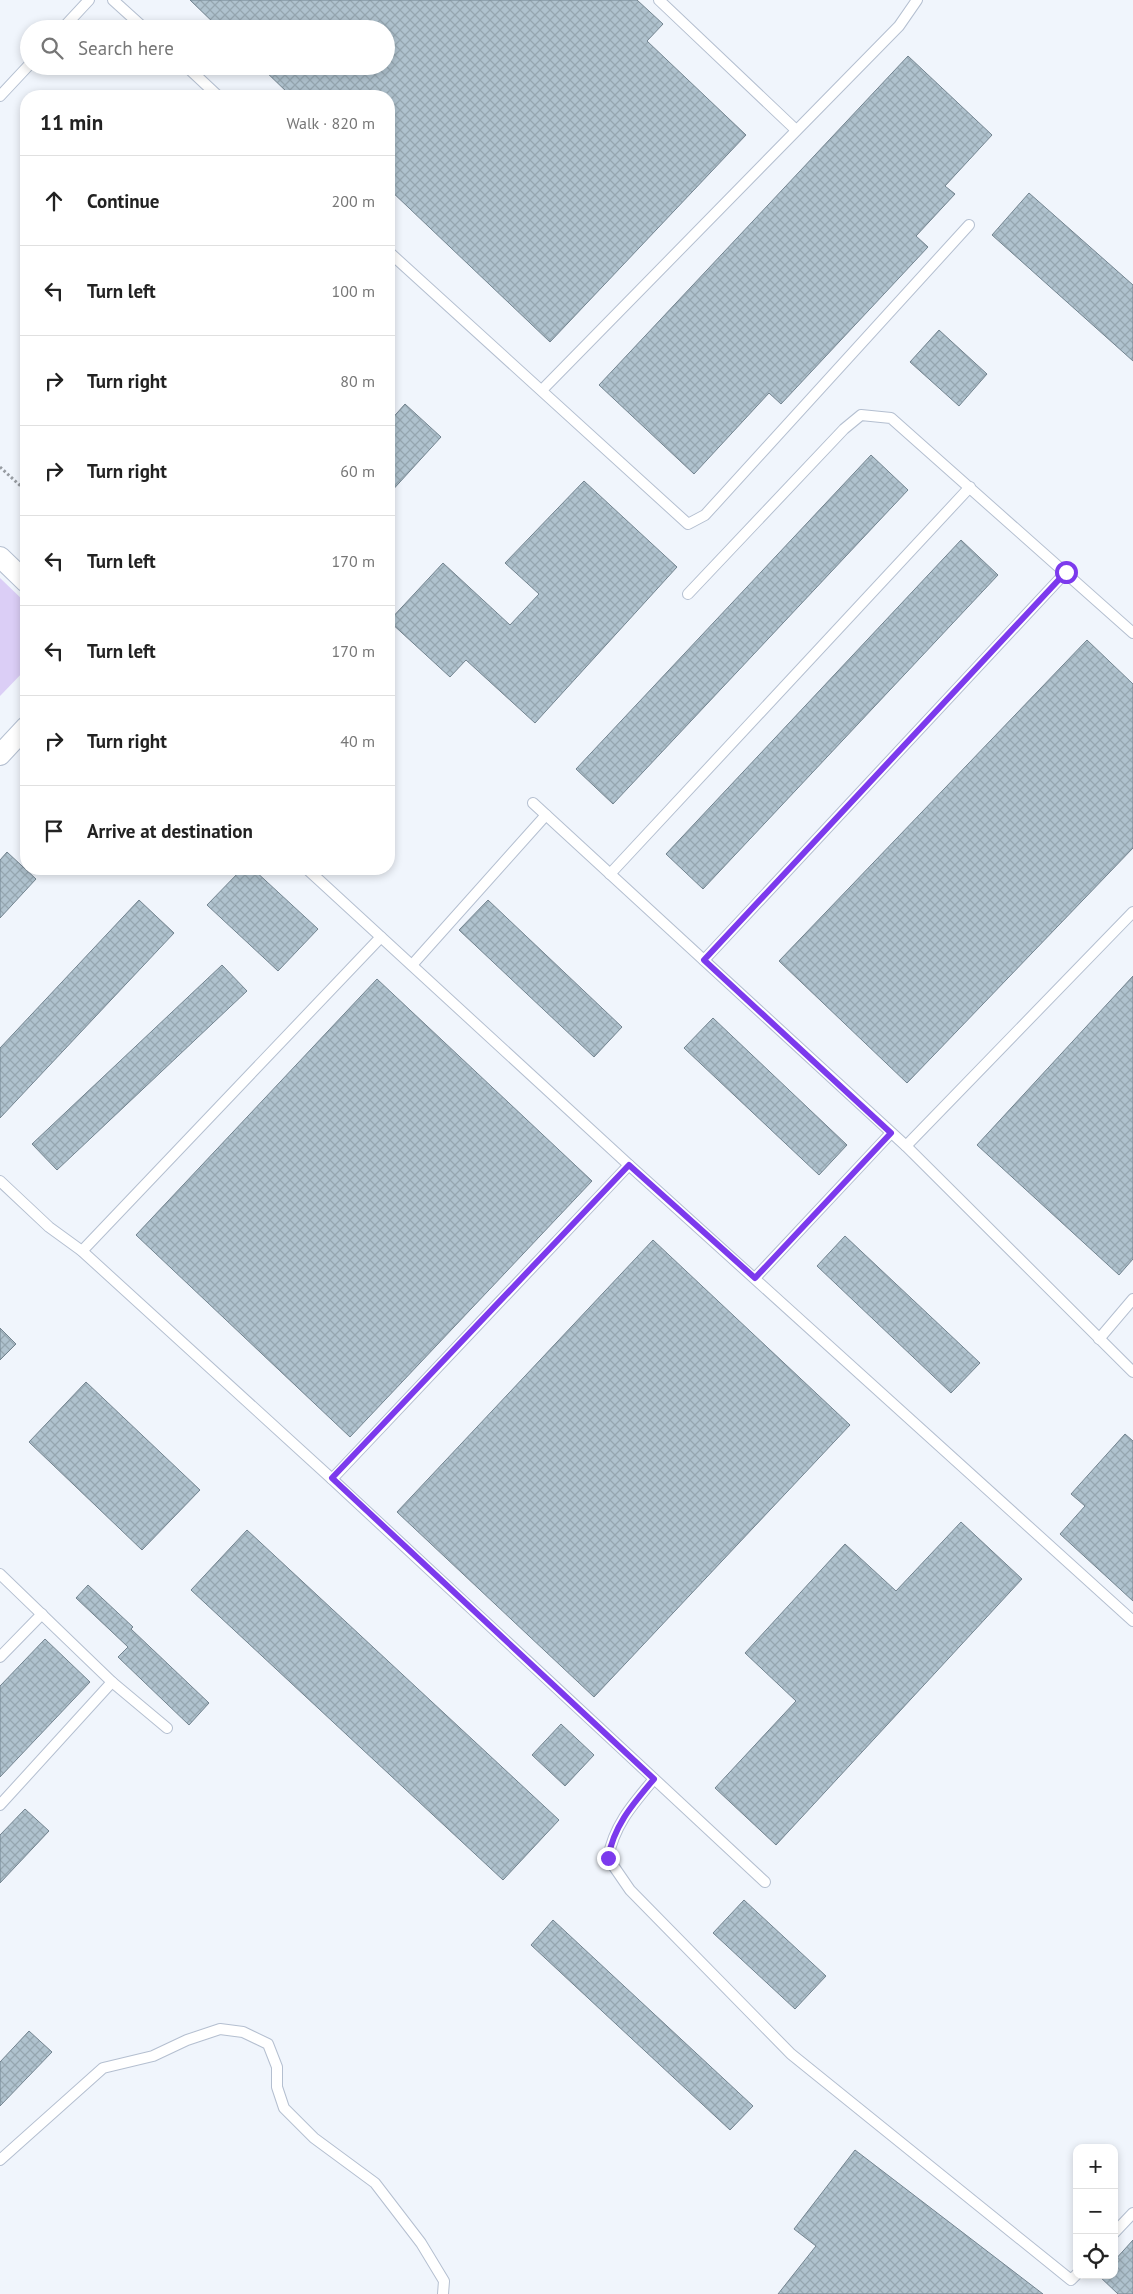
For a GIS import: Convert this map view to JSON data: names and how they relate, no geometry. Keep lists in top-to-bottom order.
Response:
{
  "page": {
    "search": "Search here",
    "heading": ["11 min", "Walk · 820 m"],
    "list": [
      ["Continue", "200 m"],
      ["Turn left", "100 m"],
      ["Turn right", "80 m"],
      ["Turn right", "60 m"],
      ["Turn left", "170 m"],
      ["Turn left", "170 m"],
      ["Turn right", "40 m"],
      "Arrive at destination"
    ],
    "map_buttons": ["+", "−"]
  }
}
